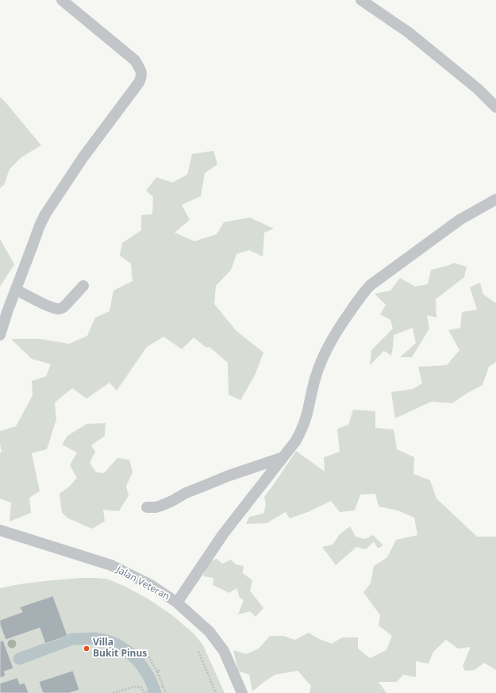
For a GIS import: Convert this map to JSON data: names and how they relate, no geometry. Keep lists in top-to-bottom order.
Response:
{
  "streets": {
    "street": ["Jalan Veteran"]
  },
  "places": ["Villa Bukit Pinus"]
}
